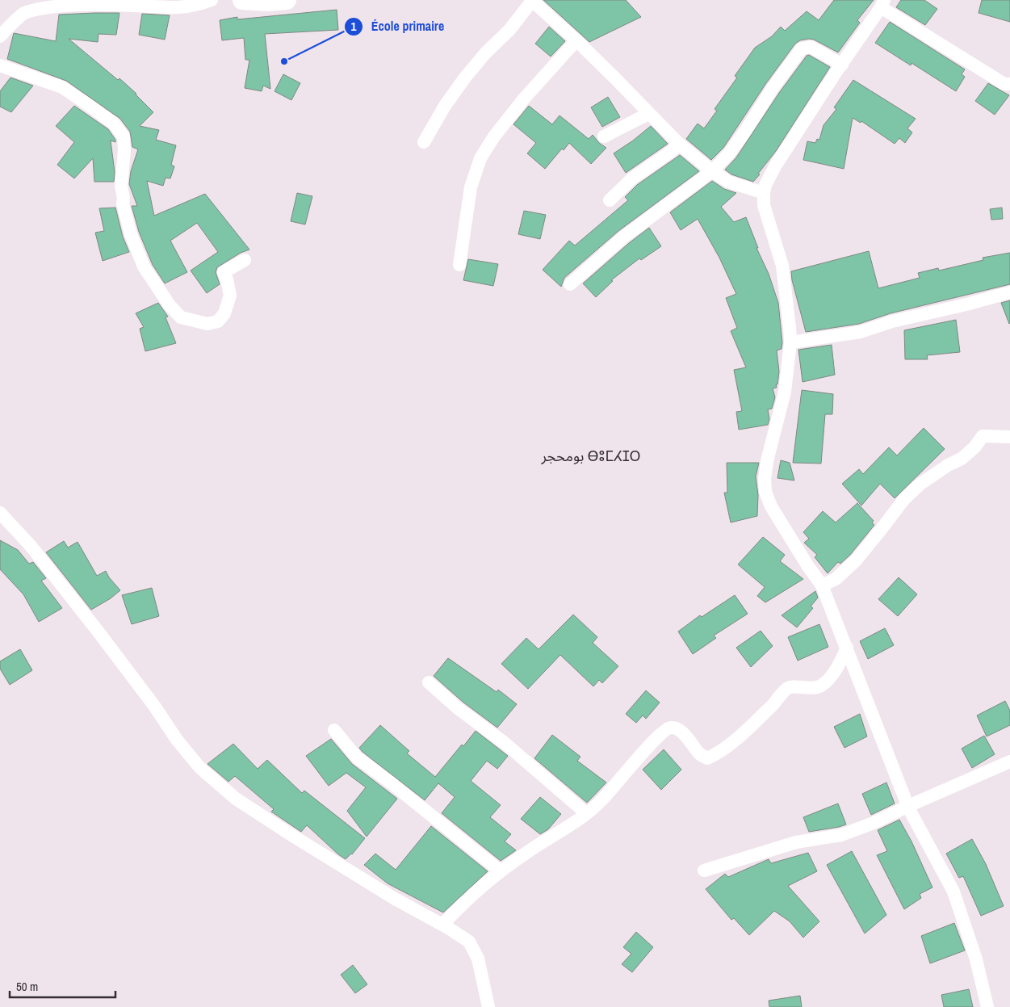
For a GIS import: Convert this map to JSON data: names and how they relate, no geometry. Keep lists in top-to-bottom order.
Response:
{
  "districts": ["بومحجر ⴱⵓⵎⵃⵊⵔ"],
  "places": ["École primaire"],
  "scale_bar": "50 m"
}
